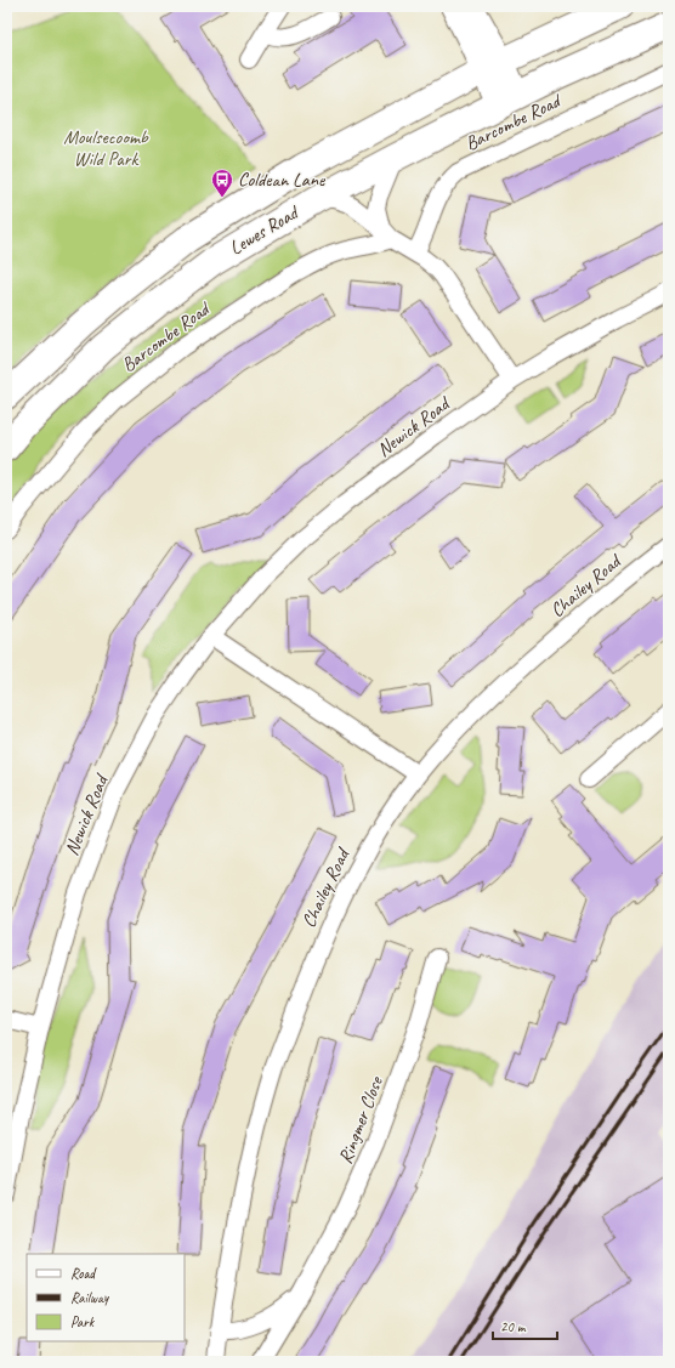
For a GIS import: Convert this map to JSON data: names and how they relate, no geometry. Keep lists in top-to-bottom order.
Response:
{
  "streets": {
    "main road": ["Lewes Road"],
    "street": [
      "Barcombe Road",
      "Newick Road",
      "Chailey Road",
      "Ringmer Close"
    ]
  },
  "crossings": [
    ["Chailey Road", "Ringmer Close"]
  ],
  "parks": ["Moulsecoomb Wild Park"],
  "places": {
    "bus stop": ["Coldean Lane"]
  },
  "legend": ["Road", "Railway", "Park"],
  "scale_bar": "20 m"
}
